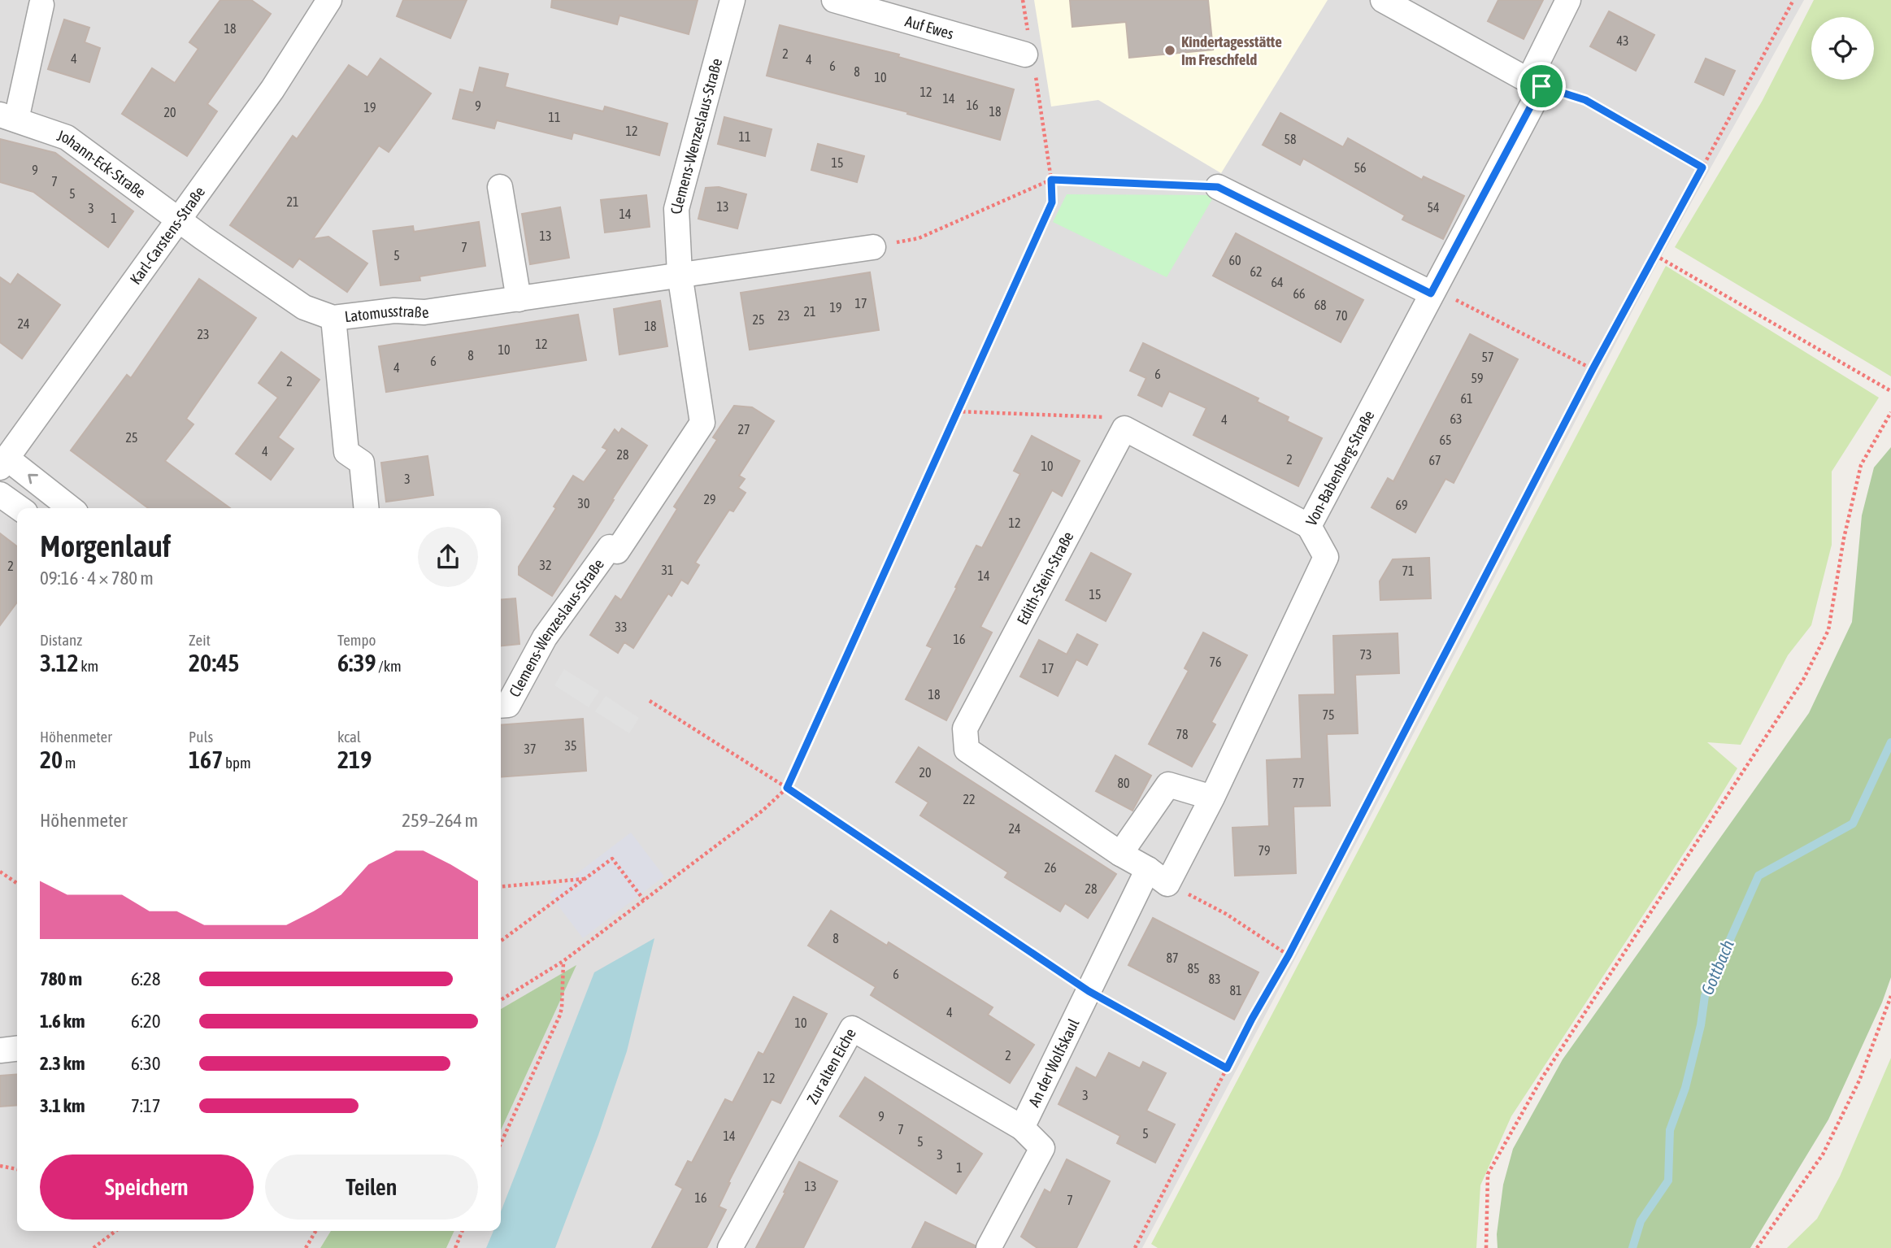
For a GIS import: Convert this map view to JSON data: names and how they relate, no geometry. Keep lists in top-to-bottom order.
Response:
{
  "streets": {
    "street": [
      "Auf Ewes",
      "Clemens-Wenzeslaus-Straße",
      "Johann-Eck-Straße",
      "Karl-Carstens-Straße",
      "Latomusstraße",
      "Von-Babenberg-Straße",
      "Edith-Stein-Straße",
      "An der Wolfskaul",
      "Zur alten Eiche"
    ]
  },
  "crossings": [
    ["Clemens-Wenzeslaus-Straße", "Latomusstraße"],
    ["Johann-Eck-Straße", "Karl-Carstens-Straße"],
    ["Johann-Eck-Straße", "Latomusstraße"],
    ["Karl-Carstens-Straße", "Latomusstraße"],
    ["An der Wolfskaul", "Zur alten Eiche"]
  ],
  "water": ["Gottbach"],
  "places": ["Kindertagesstätte Im Freschfeld"],
  "house_numbers": [
    "18",
    "43",
    "2",
    "4",
    "4",
    "6",
    "8",
    "10",
    "12",
    "14",
    "16",
    "9",
    "19",
    "18",
    "20",
    "11",
    "12",
    "11",
    "58",
    "15",
    "56",
    "9",
    "7",
    "5",
    "21",
    "13",
    "54",
    "3",
    "14",
    "1",
    "13",
    "7",
    "5",
    "60",
    "62",
    "64",
    "66",
    "17",
    "68",
    "19",
    "21",
    "23",
    "70",
    "25",
    "24",
    "18",
    "23",
    "12",
    "10",
    "8",
    "57",
    "6",
    "4",
    "6",
    "59",
    "2",
    "61",
    "63",
    "4",
    "27",
    "25",
    "65",
    "4",
    "28",
    "2",
    "67",
    "10",
    "3",
    "29",
    "30",
    "69",
    "12",
    "32",
    "2",
    "31",
    "71",
    "14",
    "15",
    "33",
    "16",
    "73",
    "76",
    "17",
    "18",
    "75",
    "78",
    "35",
    "37",
    "20",
    "80",
    "77",
    "22",
    "24",
    "79",
    "26",
    "28",
    "8",
    "87",
    "85",
    "6",
    "83",
    "81",
    "4",
    "10",
    "2",
    "12",
    "3",
    "9",
    "7",
    "5",
    "14",
    "5",
    "3",
    "1",
    "13",
    "16",
    "7"
  ],
  "page": {
    "heading": ["Morgenlauf", "09:16 · 4 × 780 m"],
    "stats": [
      ["Distanz", "3.12 km"],
      ["Zeit", "20:45"],
      ["Tempo", "6:39 /km"],
      ["Höhenmeter", "20 m"],
      ["Puls", "167 bpm"],
      ["kcal", "219"]
    ],
    "chart": ["Höhenmeter", "259–264 m"],
    "list": [
      {
        "name": "780 m",
        "note": "6:28"
      },
      {
        "name": "1.6 km",
        "note": "6:20"
      },
      {
        "name": "2.3 km",
        "note": "6:30"
      },
      {
        "name": "3.1 km",
        "note": "7:17"
      }
    ],
    "buttons": ["Speichern", "Teilen"]
  }
}
